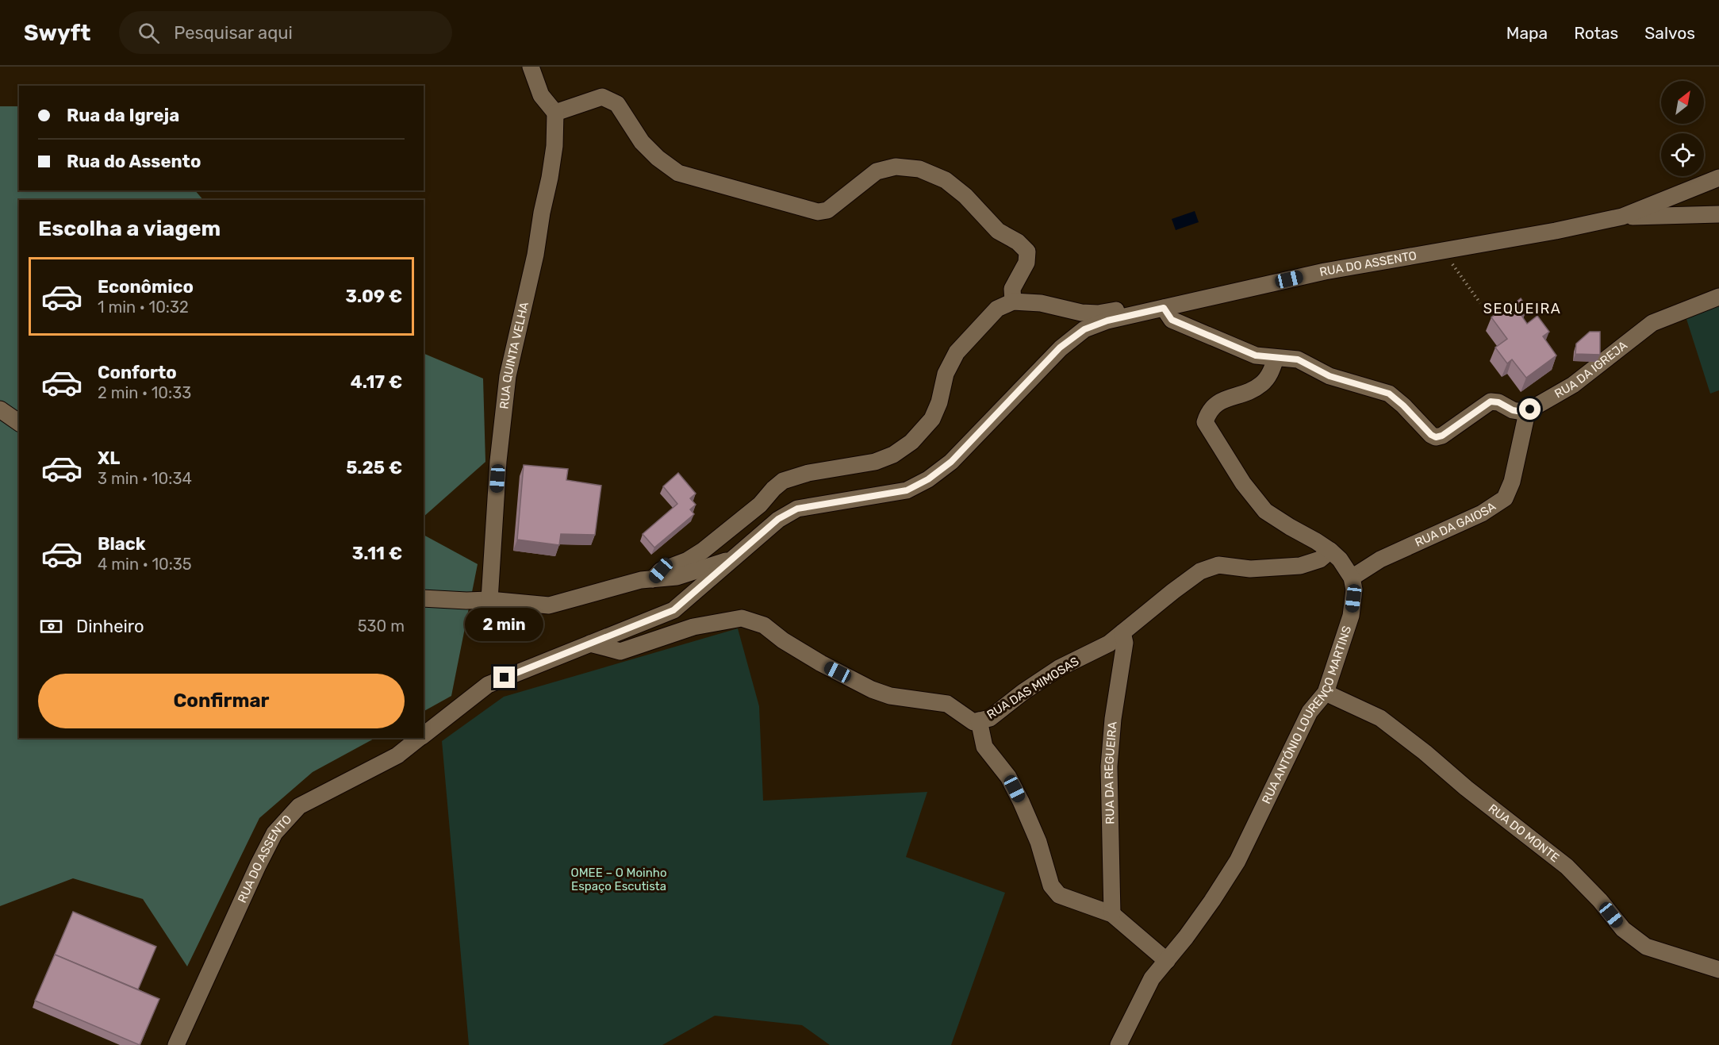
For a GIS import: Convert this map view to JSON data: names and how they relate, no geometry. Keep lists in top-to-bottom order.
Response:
{
  "streets": {
    "street": [
      "RUA DO ASSENTO",
      "RUA QUINTA VELHA",
      "RUA DA IGREJA",
      "RUA DA GAIOSA",
      "RUA DAS MIMOSAS",
      "RUA ANTÓNIO LOURENÇO MARTINS",
      "RUA DA REGUEIRA",
      "RUA DO MONTE"
    ]
  },
  "crossings": [
    ["RUA DO ASSENTO", "RUA DAS MIMOSAS"],
    ["RUA DA IGREJA", "RUA DA GAIOSA"],
    ["RUA DA GAIOSA", "RUA ANTÓNIO LOURENÇO MARTINS"],
    ["RUA DAS MIMOSAS", "RUA DA REGUEIRA"],
    ["RUA ANTÓNIO LOURENÇO MARTINS", "RUA DO MONTE"]
  ],
  "districts": ["SEQUEIRA"],
  "parks": ["OMEE – O Moinho Espaço Escutista"],
  "north": "top right",
  "page": {
    "header": "Swyft",
    "search": "Pesquisar aqui",
    "nav": ["Mapa", "Rotas", "Salvos"],
    "banner": ["Rua da Igreja", "Rua do Assento"],
    "heading": "Escolha a viagem",
    "list": [
      {
        "name": "Econômico",
        "note": "1 min · 10:32",
        "value": "3.09 €"
      },
      {
        "name": "Conforto",
        "note": "2 min · 10:33",
        "value": "4.17 €"
      },
      {
        "name": "XL",
        "note": "3 min · 10:34",
        "value": "5.25 €"
      },
      {
        "name": "Black",
        "note": "4 min · 10:35",
        "value": "3.11 €"
      }
    ],
    "pay": ["Dinheiro", "530 m"],
    "bubble": "2 min",
    "buttons": "Confirmar"
  }
}
